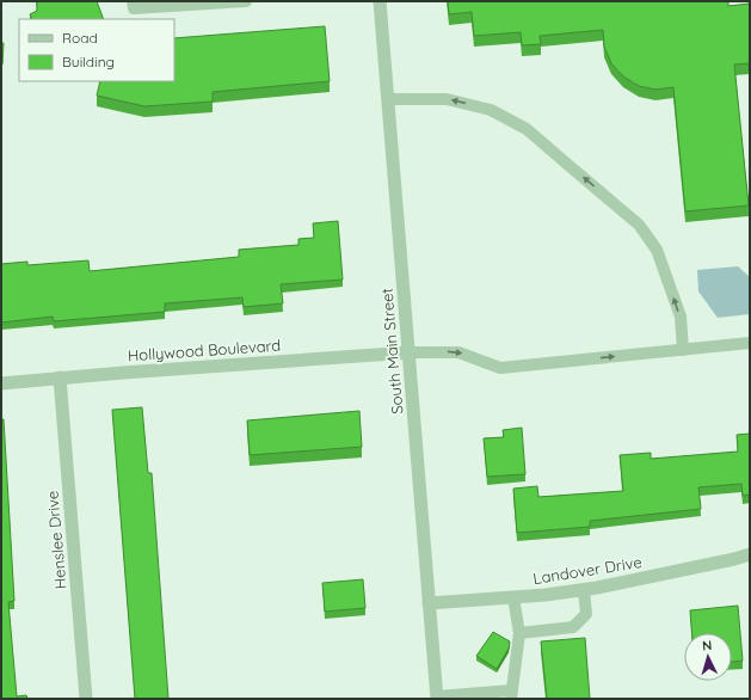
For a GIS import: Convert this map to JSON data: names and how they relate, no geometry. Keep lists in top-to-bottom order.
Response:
{
  "streets": {
    "street": [
      "Hollywood Boulevard",
      "South Main Street",
      "Henslee Drive",
      "Landover Drive"
    ]
  },
  "crossings": [
    ["Hollywood Boulevard", "South Main Street"],
    ["Hollywood Boulevard", "Henslee Drive"],
    ["South Main Street", "Landover Drive"]
  ],
  "legend": ["Road", "Building"],
  "north": "top"
}
